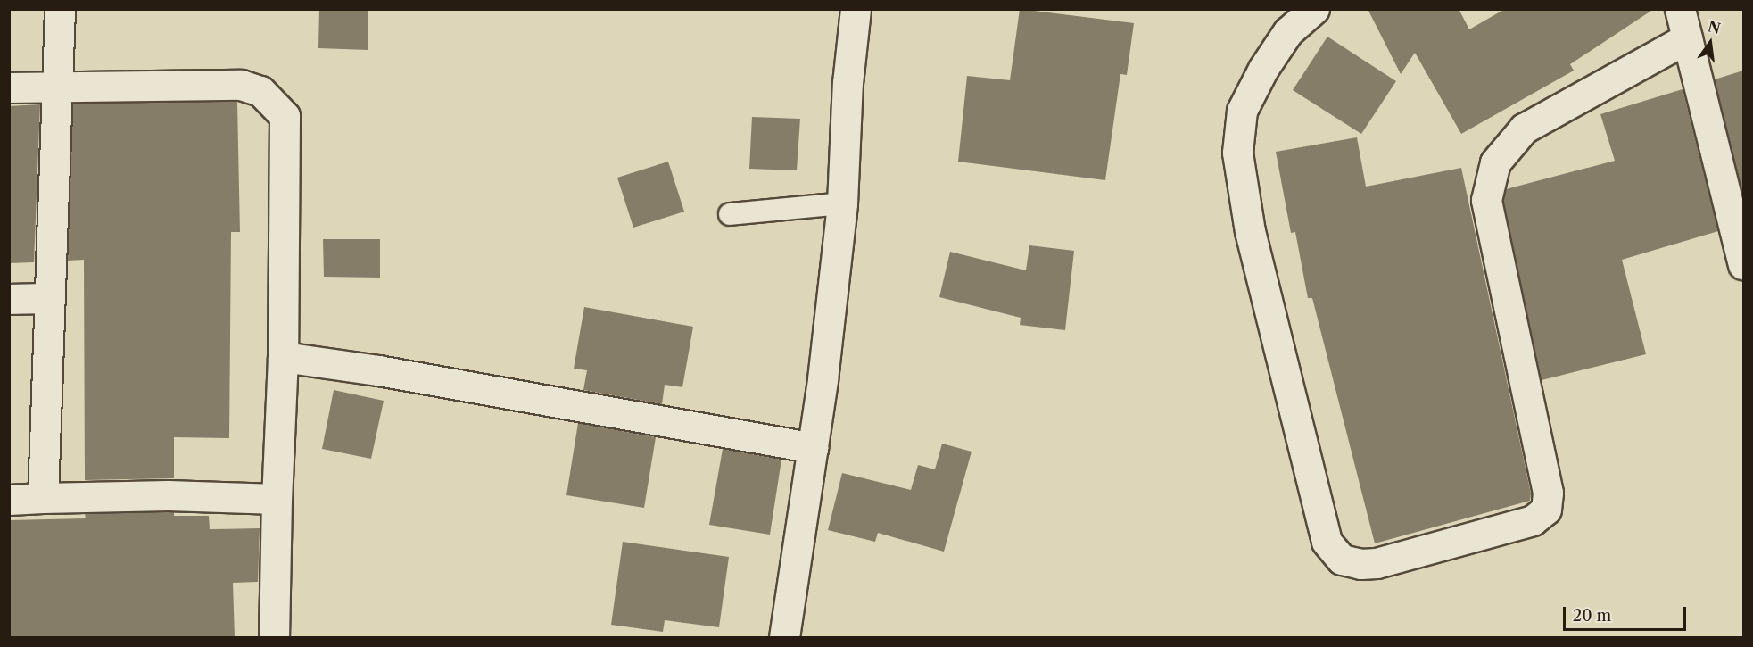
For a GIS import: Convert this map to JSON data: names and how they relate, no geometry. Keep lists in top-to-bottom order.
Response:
{
  "scale_bar": "20 m",
  "north": "top"
}
